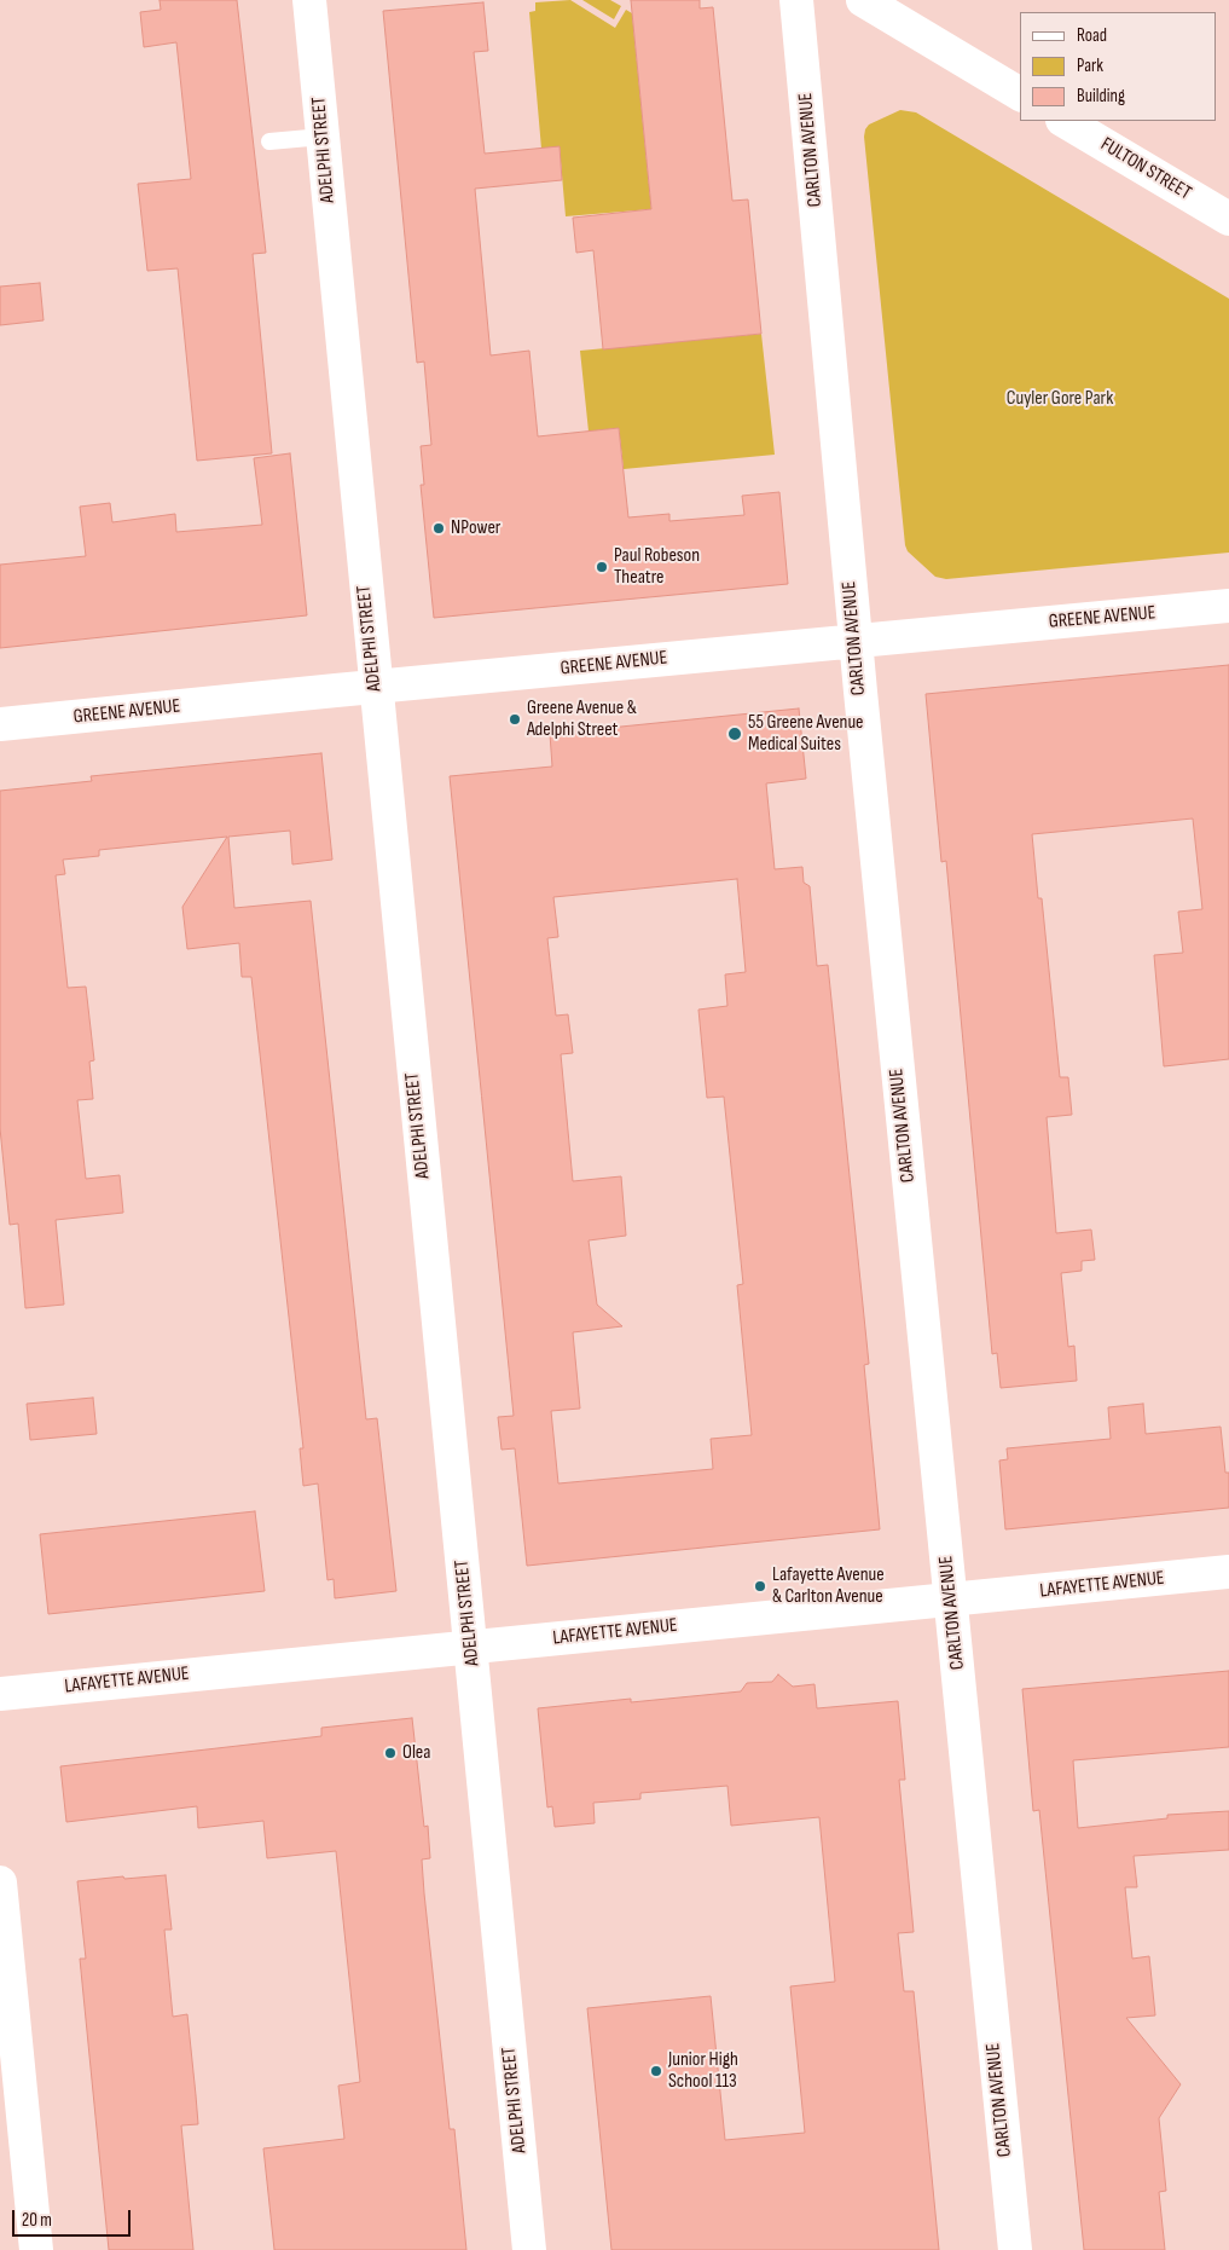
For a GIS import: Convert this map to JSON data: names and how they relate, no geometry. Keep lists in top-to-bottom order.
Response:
{
  "streets": {
    "street": [
      "ADELPHI STREET",
      "CARLTON AVENUE",
      "FULTON STREET",
      "GREENE AVENUE",
      "LAFAYETTE AVENUE"
    ]
  },
  "crossings": [
    ["ADELPHI STREET", "GREENE AVENUE"],
    ["ADELPHI STREET", "LAFAYETTE AVENUE"],
    ["CARLTON AVENUE", "GREENE AVENUE"],
    ["CARLTON AVENUE", "LAFAYETTE AVENUE"]
  ],
  "parks": ["Cuyler Gore Park"],
  "places": [
    "NPower",
    "Paul Robeson Theatre",
    "Greene Avenue & Adelphi Street",
    "55 Greene Avenue Medical Suites",
    "Lafayette Avenue & Carlton Avenue",
    "Olea",
    "Junior High School 113"
  ],
  "legend": ["Road", "Park", "Building"],
  "scale_bar": "20 m"
}
